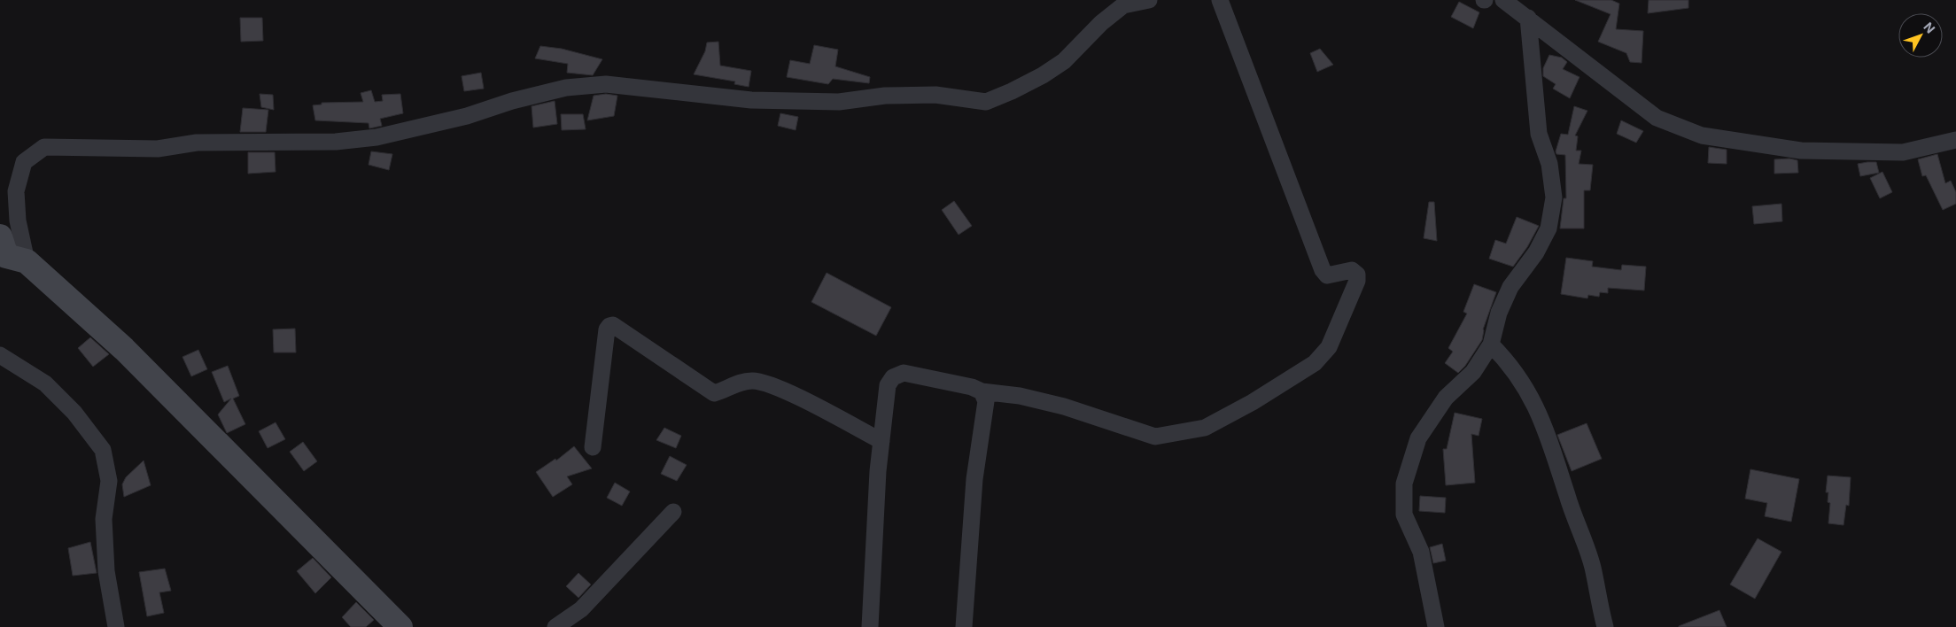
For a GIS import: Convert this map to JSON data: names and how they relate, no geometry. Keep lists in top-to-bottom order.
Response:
{
  "north": "top right"
}
